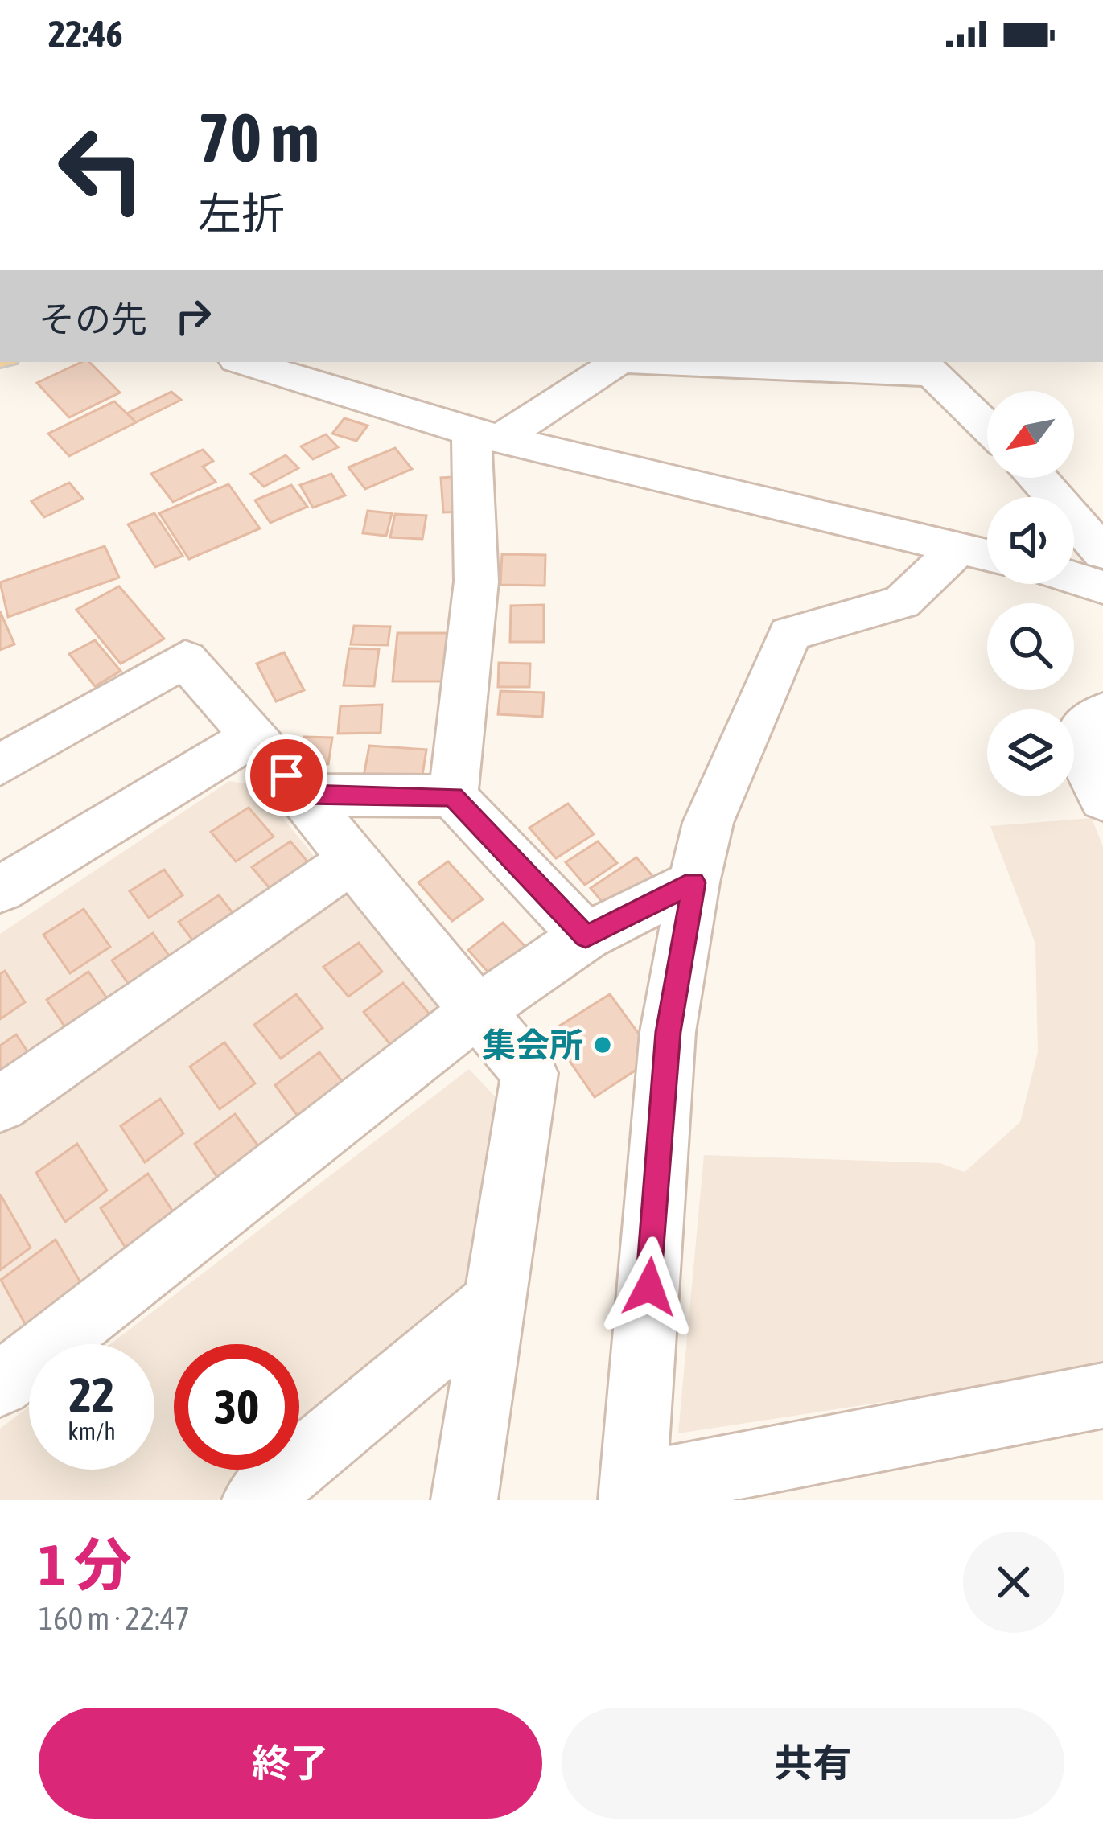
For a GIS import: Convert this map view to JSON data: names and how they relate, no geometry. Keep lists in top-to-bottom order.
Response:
{
  "places": ["集会所"],
  "north": "bottom left",
  "page": {
    "status": "22:46",
    "turn": ["70 m", "左折"],
    "then": "その先",
    "speed": "22 km/h",
    "limit": "30",
    "heading": ["1 分", "160 m · 22:47"],
    "buttons": ["終了", "共有"]
  }
}
